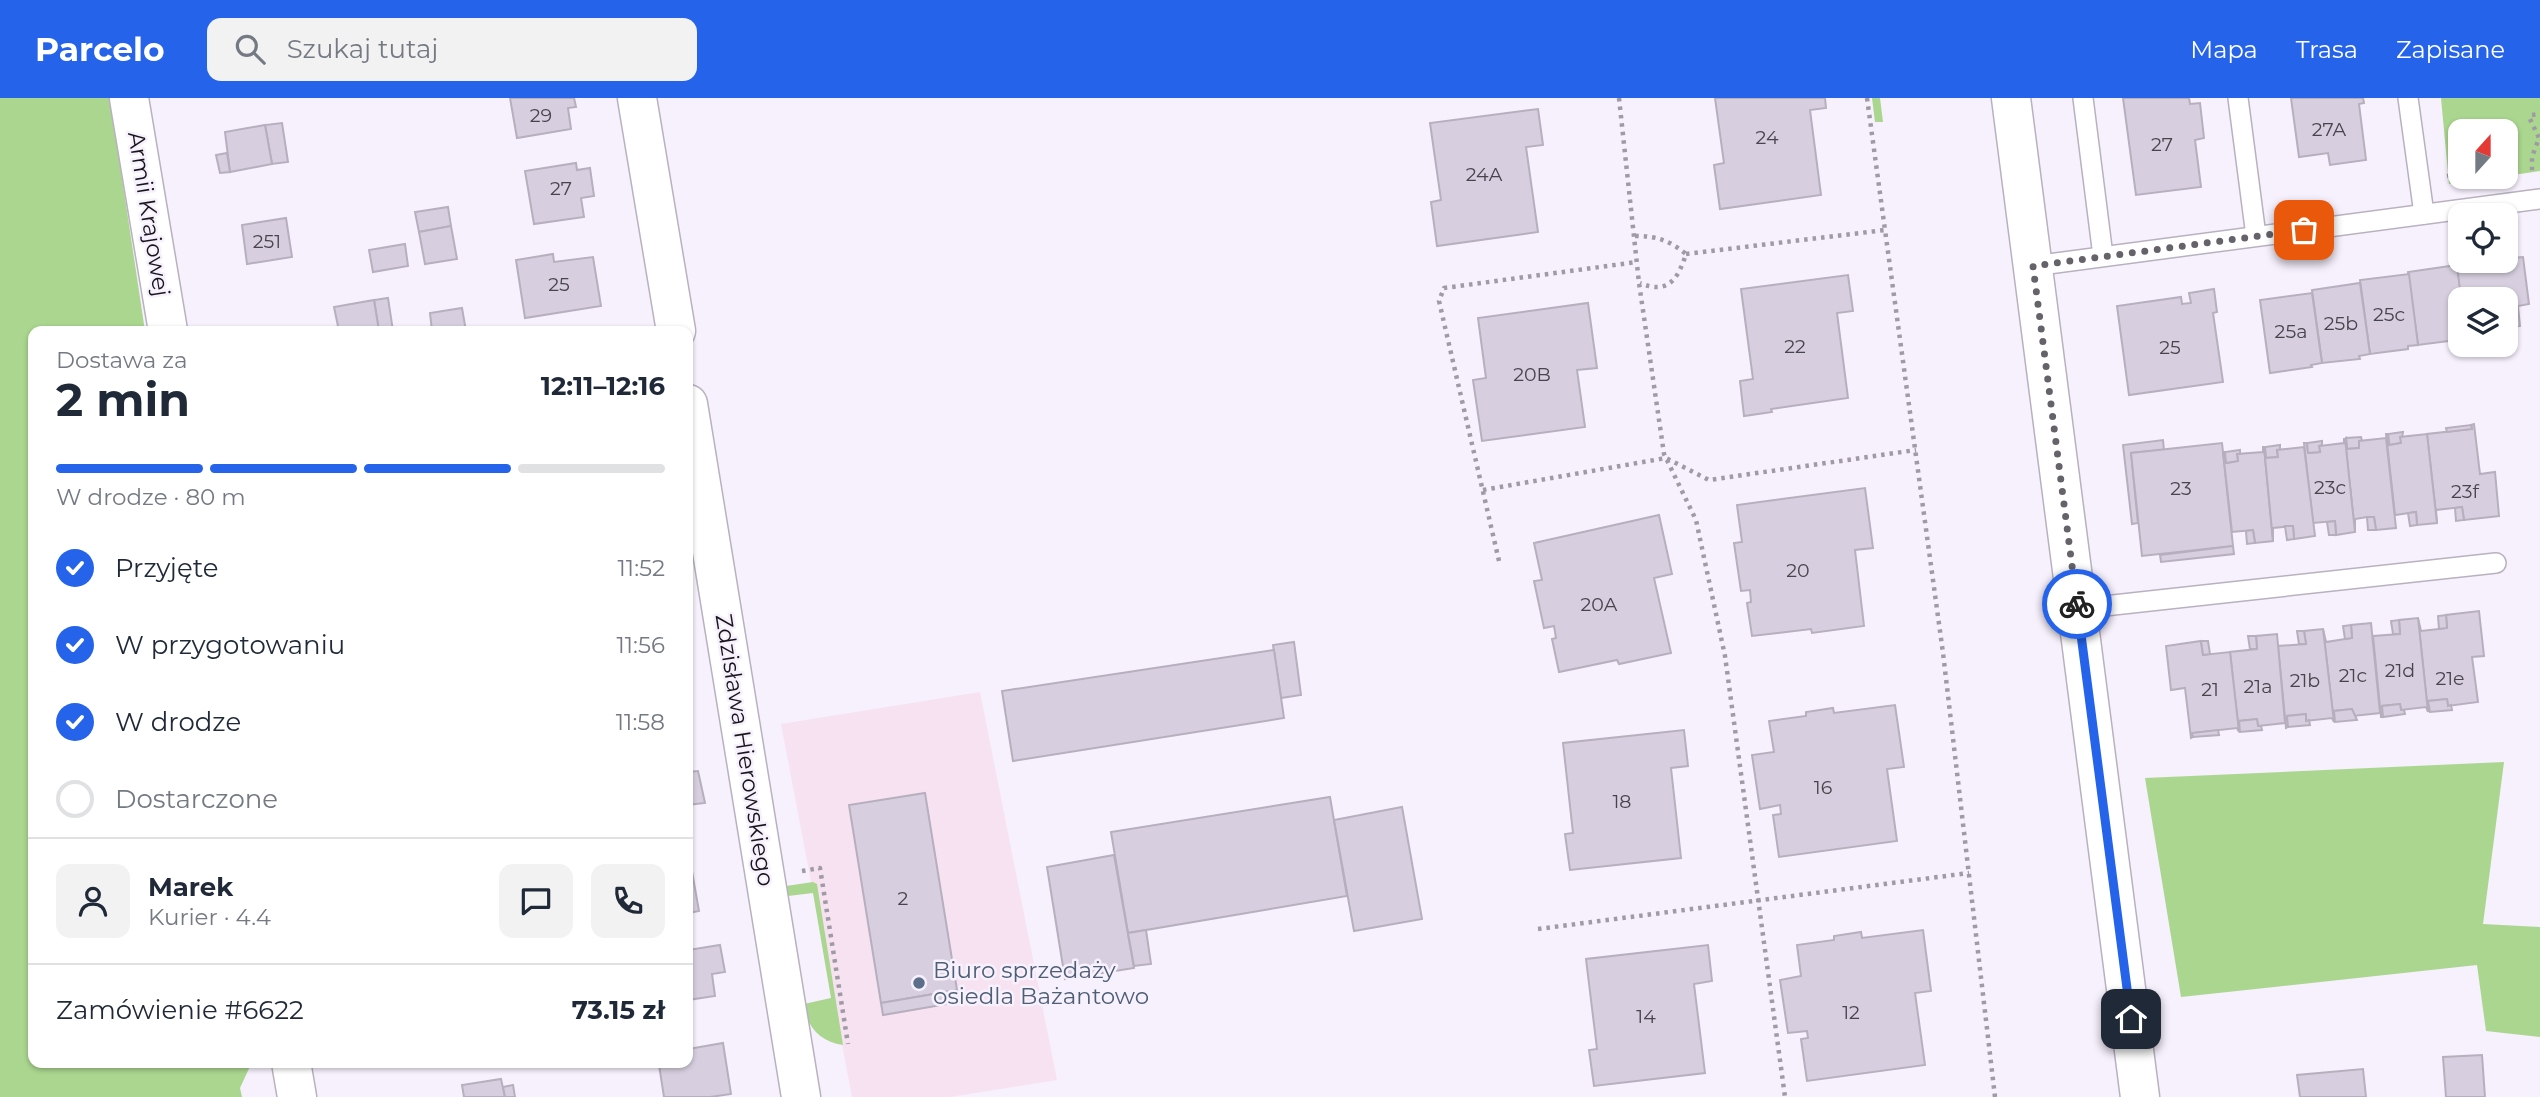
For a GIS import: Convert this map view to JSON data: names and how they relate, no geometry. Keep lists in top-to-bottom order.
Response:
{
  "streets": {
    "street": ["Armii Krajowej", "Zdzisława Hierowskiego"]
  },
  "places": ["Biuro sprzedaży osiedla Bażantowo"],
  "house_numbers": [
    "29",
    "27A",
    "24",
    "27",
    "24A",
    "27",
    "251",
    "25",
    "25c",
    "25b",
    "25a",
    "22",
    "25",
    "20B",
    "23c",
    "23",
    "23f",
    "20",
    "20A",
    "21d",
    "21c",
    "21e",
    "21b",
    "21a",
    "21",
    "16",
    "18",
    "2",
    "12",
    "14"
  ],
  "north": "top",
  "page": {
    "header": "Parcelo",
    "search": "Szukaj tutaj",
    "nav": ["Mapa", "Trasa", "Zapisane"],
    "heading": ["2 min", "Dostawa za", "12:11–12:16"],
    "panel": [
      "Marek",
      "Kurier · 4.4",
      "Zamówienie #6622",
      "73.15 zł"
    ],
    "bar": "W drodze · 80 m",
    "list": [
      ["Przyjęte", "11:52"],
      ["W przygotowaniu", "11:56"],
      ["W drodze", "11:58"],
      "Dostarczone"
    ]
  }
}
